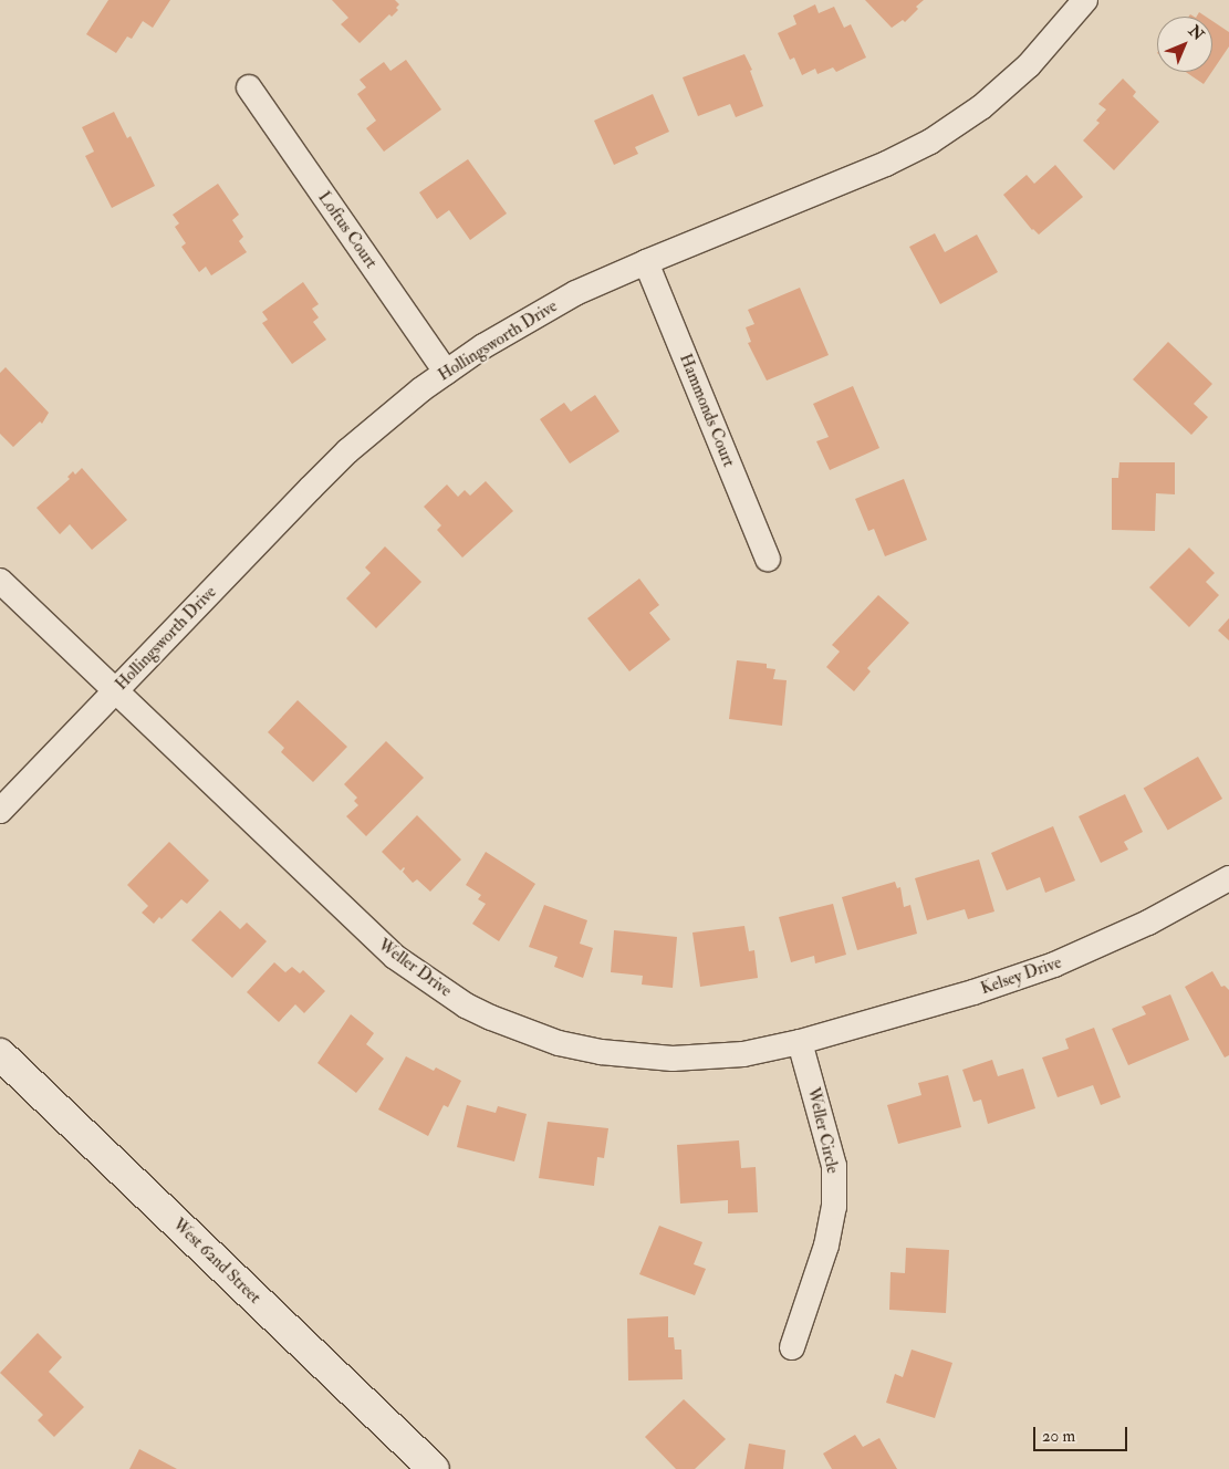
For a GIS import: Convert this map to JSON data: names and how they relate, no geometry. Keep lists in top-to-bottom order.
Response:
{
  "streets": {
    "street": [
      "Loftus Court",
      "Hollingsworth Drive",
      "Hammonds Court",
      "Weller Drive",
      "Kelsey Drive",
      "Weller Circle",
      "West 62nd Street"
    ]
  },
  "crossings": [
    ["Loftus Court", "Hollingsworth Drive"],
    ["Hollingsworth Drive", "Hammonds Court"],
    ["Hollingsworth Drive", "Weller Drive"],
    ["Weller Drive", "Kelsey Drive"],
    ["Weller Drive", "Weller Circle"],
    ["Kelsey Drive", "Weller Circle"]
  ],
  "scale_bar": "20 m",
  "north": "top right"
}
